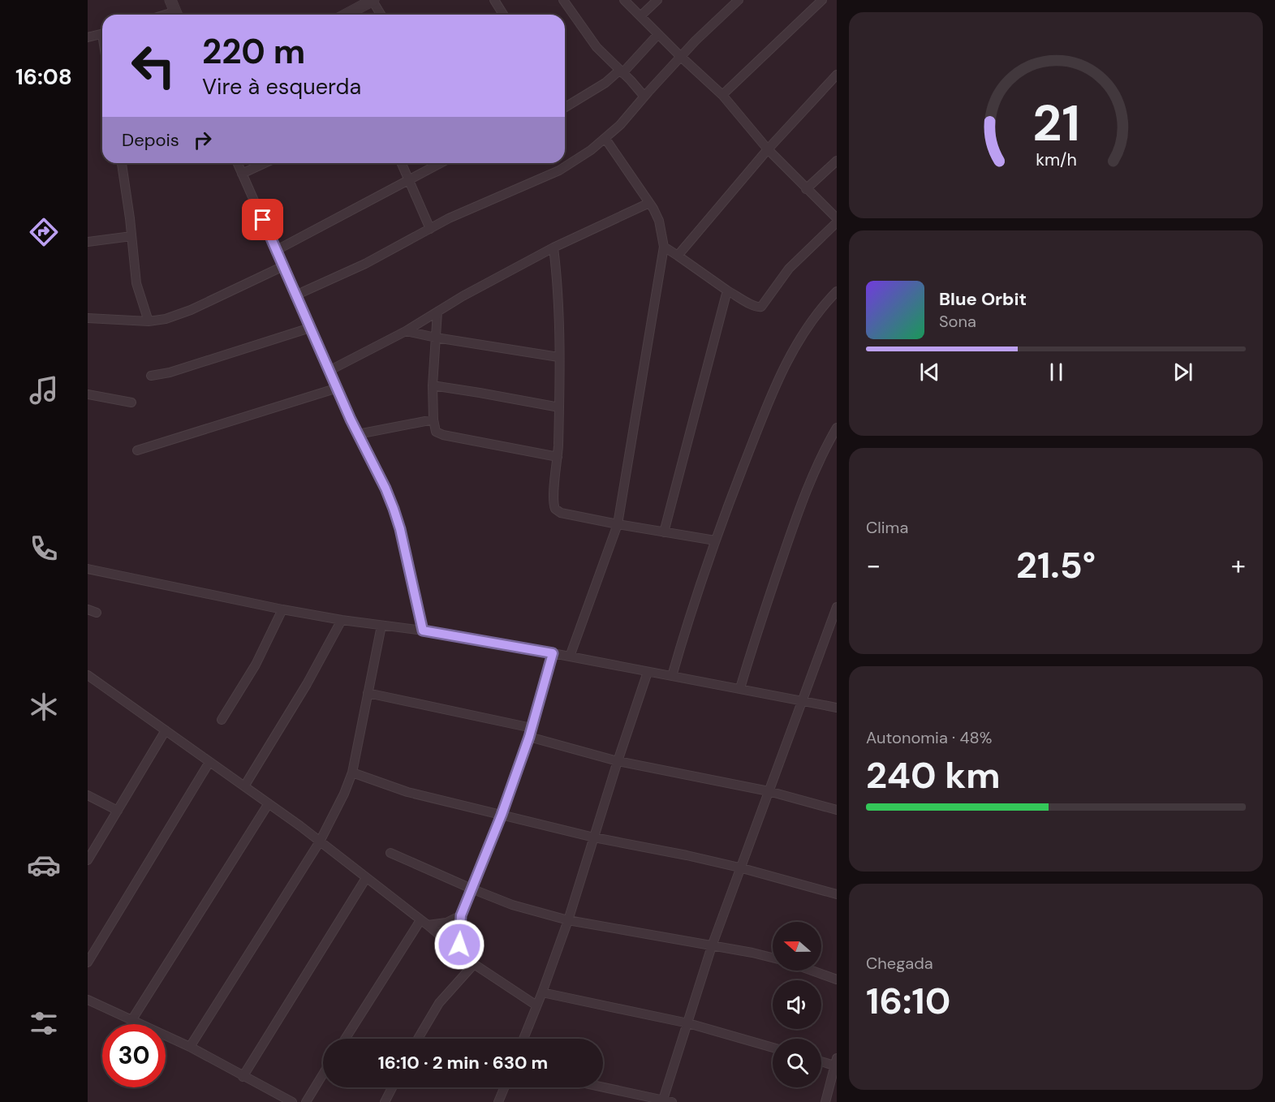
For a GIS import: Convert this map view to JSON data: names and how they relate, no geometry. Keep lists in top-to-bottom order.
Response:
{
  "north": "left",
  "page": {
    "tabs": "16:08",
    "turn": ["220 m", "Vire à esquerda"],
    "then": "Depois",
    "song": ["Blue Orbit", "Sona"],
    "tile": [
      "Clima",
      ["Autonomia · 48%", "240 km"],
      ["Chegada", "16:10"]
    ],
    "heat": ["−", "21.5°", "+"],
    "limit": "30",
    "trip": "16:10 · 2 min · 630 m",
    "gauge": ["21", "km/h"]
  }
}
